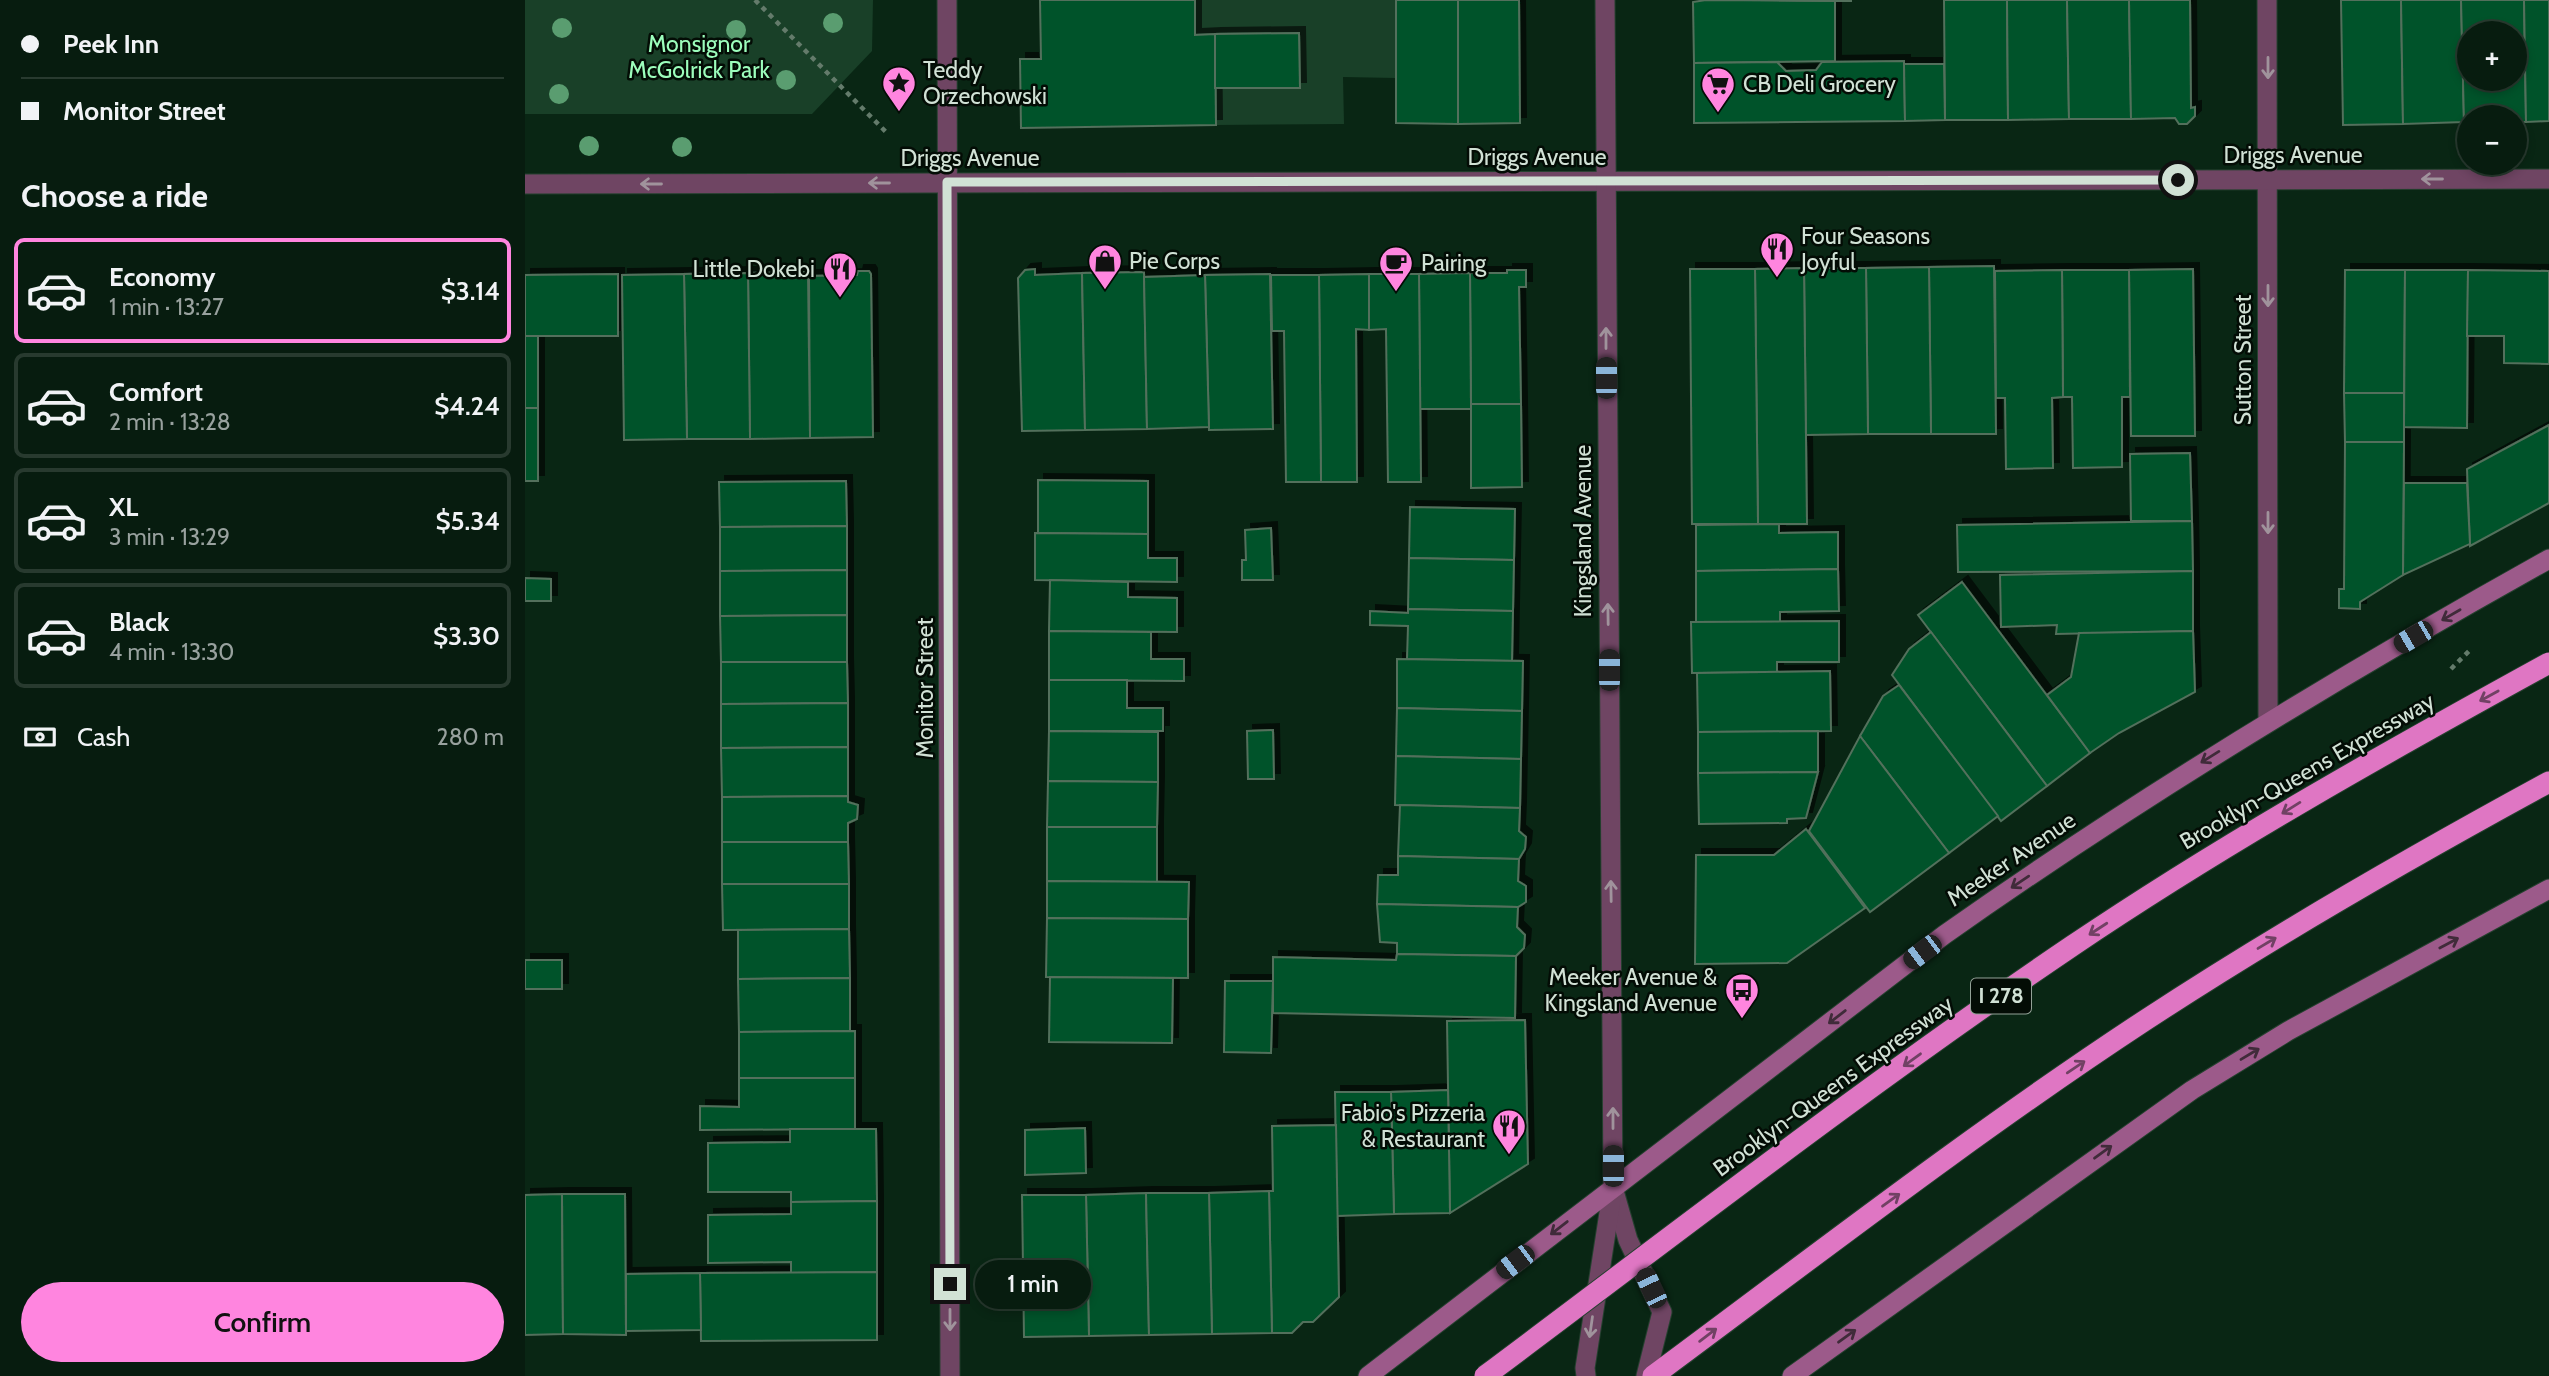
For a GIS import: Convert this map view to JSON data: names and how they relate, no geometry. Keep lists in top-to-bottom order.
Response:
{
  "streets": {
    "highway": ["Brooklyn-Queens Expressway", "I 278"],
    "main road": ["Meeker Avenue"],
    "street": [
      "Driggs Avenue",
      "Sutton Street",
      "Kingsland Avenue",
      "Monitor Street"
    ]
  },
  "crossings": [
    ["Driggs Avenue", "Sutton Street"],
    ["Driggs Avenue", "Kingsland Avenue"],
    ["Driggs Avenue", "Monitor Street"],
    ["Sutton Street", "Meeker Avenue"],
    ["Kingsland Avenue", "Meeker Avenue"]
  ],
  "one_way": ["Sutton Street", "Monitor Street", "Meeker Avenue"],
  "parks": ["Monsignor McGolrick Park"],
  "places": {
    "place": ["Teddy Orzechowski"],
    "supermarket": ["CB Deli Grocery"],
    "restaurant": ["Four Seasons Joyful", "Little Dokebi", "Fabio's Pizzeria & Restaurant"],
    "shop": ["Pie Corps"],
    "cafe": ["Pairing"],
    "bus stop": ["Meeker Avenue & Kingsland Avenue"]
  },
  "page": {
    "banner": ["Peek Inn", "Monitor Street"],
    "map_buttons": ["+", "−"],
    "heading": "Choose a ride",
    "list": [
      {
        "name": "Economy",
        "note": "1 min · 13:27",
        "value": "$3.14"
      },
      {
        "name": "Comfort",
        "note": "2 min · 13:28",
        "value": "$4.24"
      },
      {
        "name": "XL",
        "note": "3 min · 13:29",
        "value": "$5.34"
      },
      {
        "name": "Black",
        "note": "4 min · 13:30",
        "value": "$3.30"
      }
    ],
    "pay": ["Cash", "280 m"],
    "bubble": "1 min",
    "buttons": "Confirm"
  }
}
